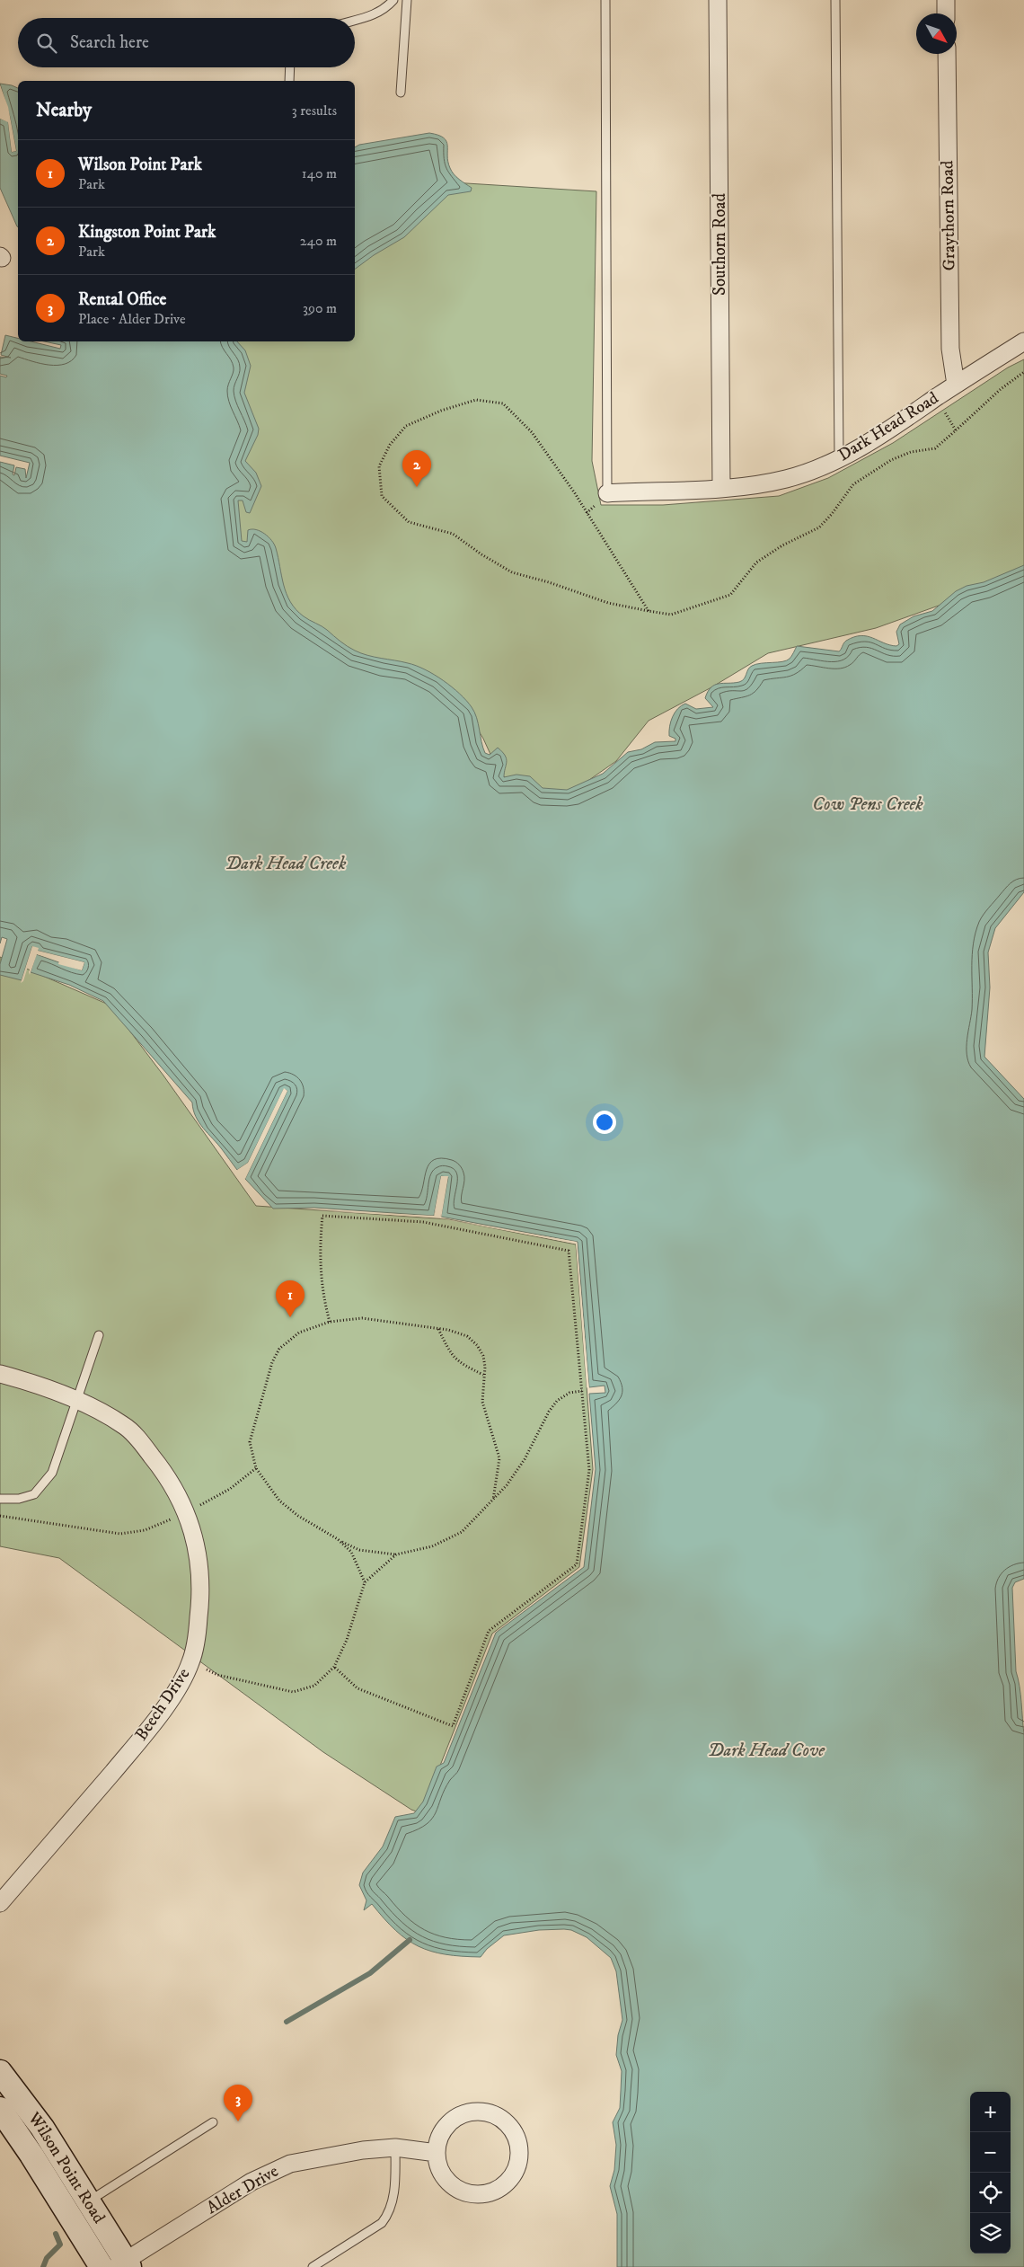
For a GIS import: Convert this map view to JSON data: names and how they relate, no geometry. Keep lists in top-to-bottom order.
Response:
{
  "streets": {
    "street": [
      "Graythorn Road",
      "Southorn Road",
      "Dark Head Road",
      "Beech Drive",
      "Wilson Point Road",
      "Alder Drive"
    ]
  },
  "crossings": [
    ["Graythorn Road", "Dark Head Road"],
    ["Southorn Road", "Dark Head Road"],
    ["Wilson Point Road", "Alder Drive"]
  ],
  "water": ["Cow Pens Creek", "Dark Head Creek", "Dark Head Cove"],
  "north": "bottom right",
  "page": {
    "search": "Search here",
    "heading": ["Nearby", "3 results"],
    "list": [
      {
        "mark": "1",
        "name": "Wilson Point Park",
        "note": "Park",
        "value": "140 m"
      },
      {
        "mark": "2",
        "name": "Kingston Point Park",
        "note": "Park",
        "value": "240 m"
      },
      {
        "mark": "3",
        "name": "Rental Office",
        "note": "Place · Alder Drive",
        "value": "390 m"
      }
    ],
    "pins": ["2", "1", "3"],
    "map_buttons": ["+", "−"]
  }
}
